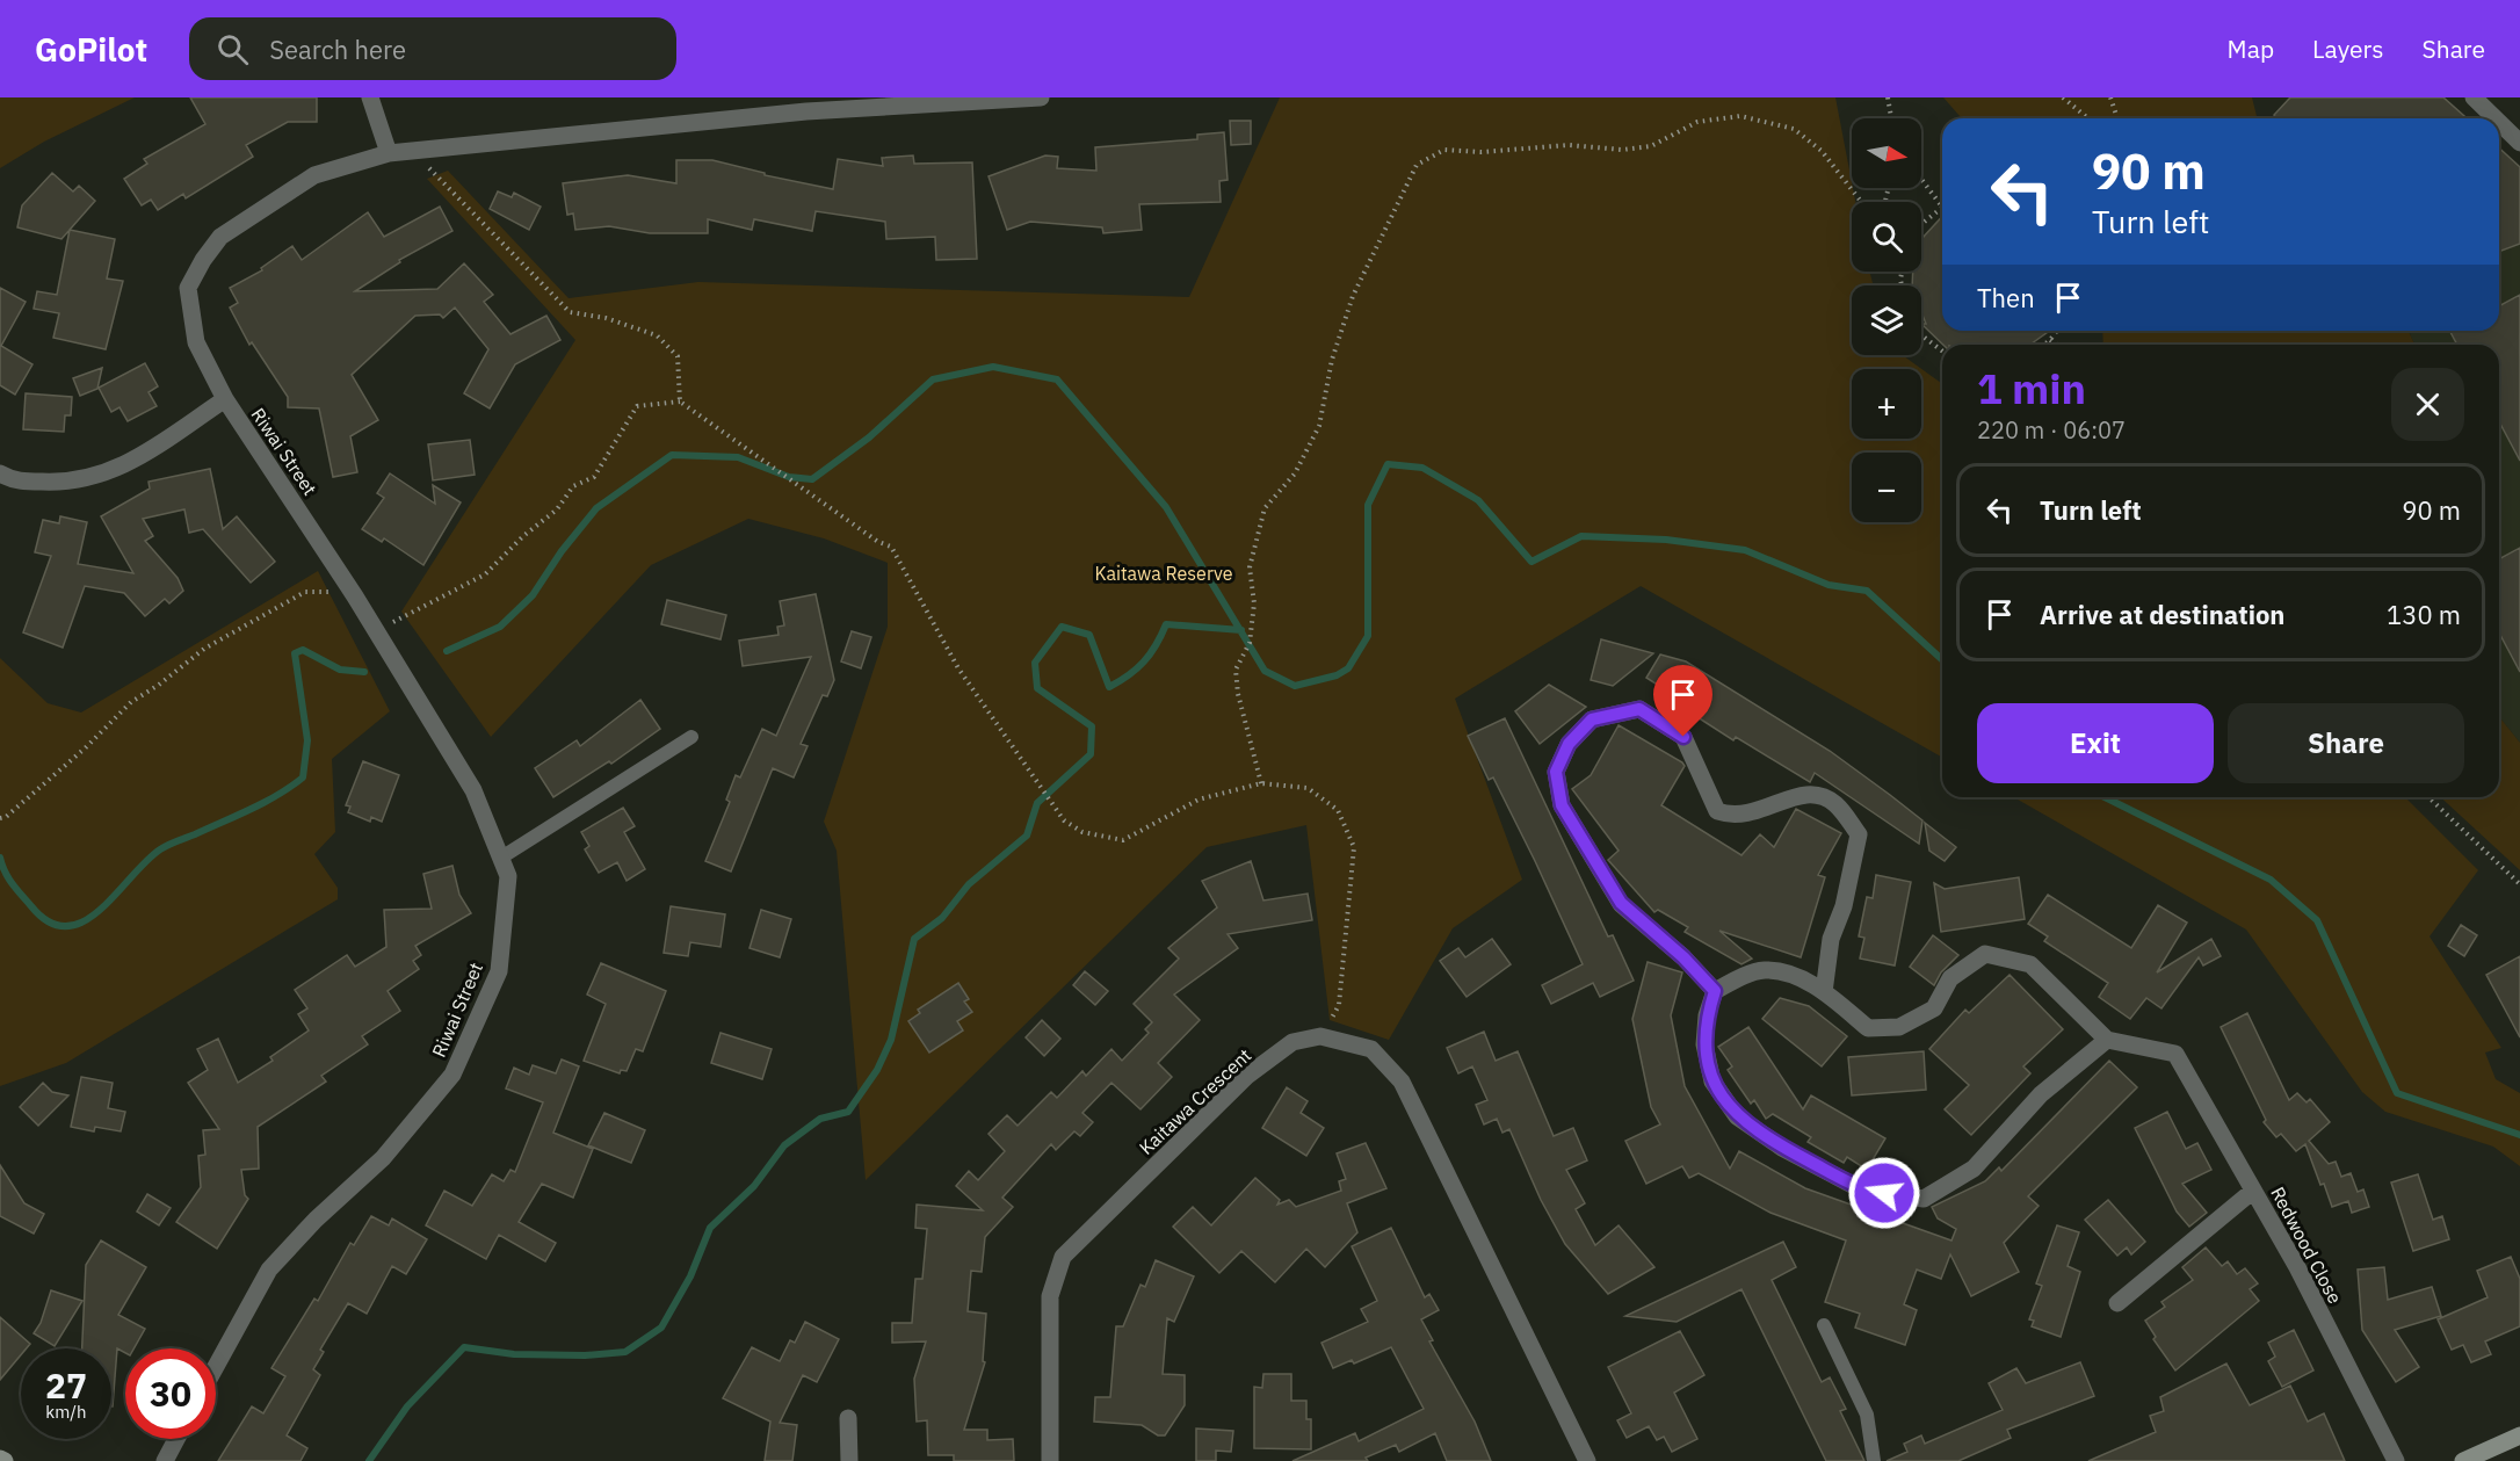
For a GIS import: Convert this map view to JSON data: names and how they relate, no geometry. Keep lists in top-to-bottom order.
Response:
{
  "streets": {
    "street": ["Riwai Street", "Kaitawa Crescent", "Redwood Close"]
  },
  "parks": ["Kaitawa Reserve"],
  "north": "right",
  "page": {
    "header": "GoPilot",
    "search": "Search here",
    "nav": ["Map", "Layers", "Share"],
    "map_buttons": ["+", "−"],
    "turn": ["90 m", "Turn left"],
    "then": "Then",
    "heading": ["1 min", "220 m · 06:07"],
    "list": [
      {
        "name": "Turn left",
        "value": "90 m"
      },
      {
        "name": "Arrive at destination",
        "value": "130 m"
      }
    ],
    "buttons": ["Exit", "Share"],
    "speed": "27 km/h",
    "limit": "30"
  }
}
